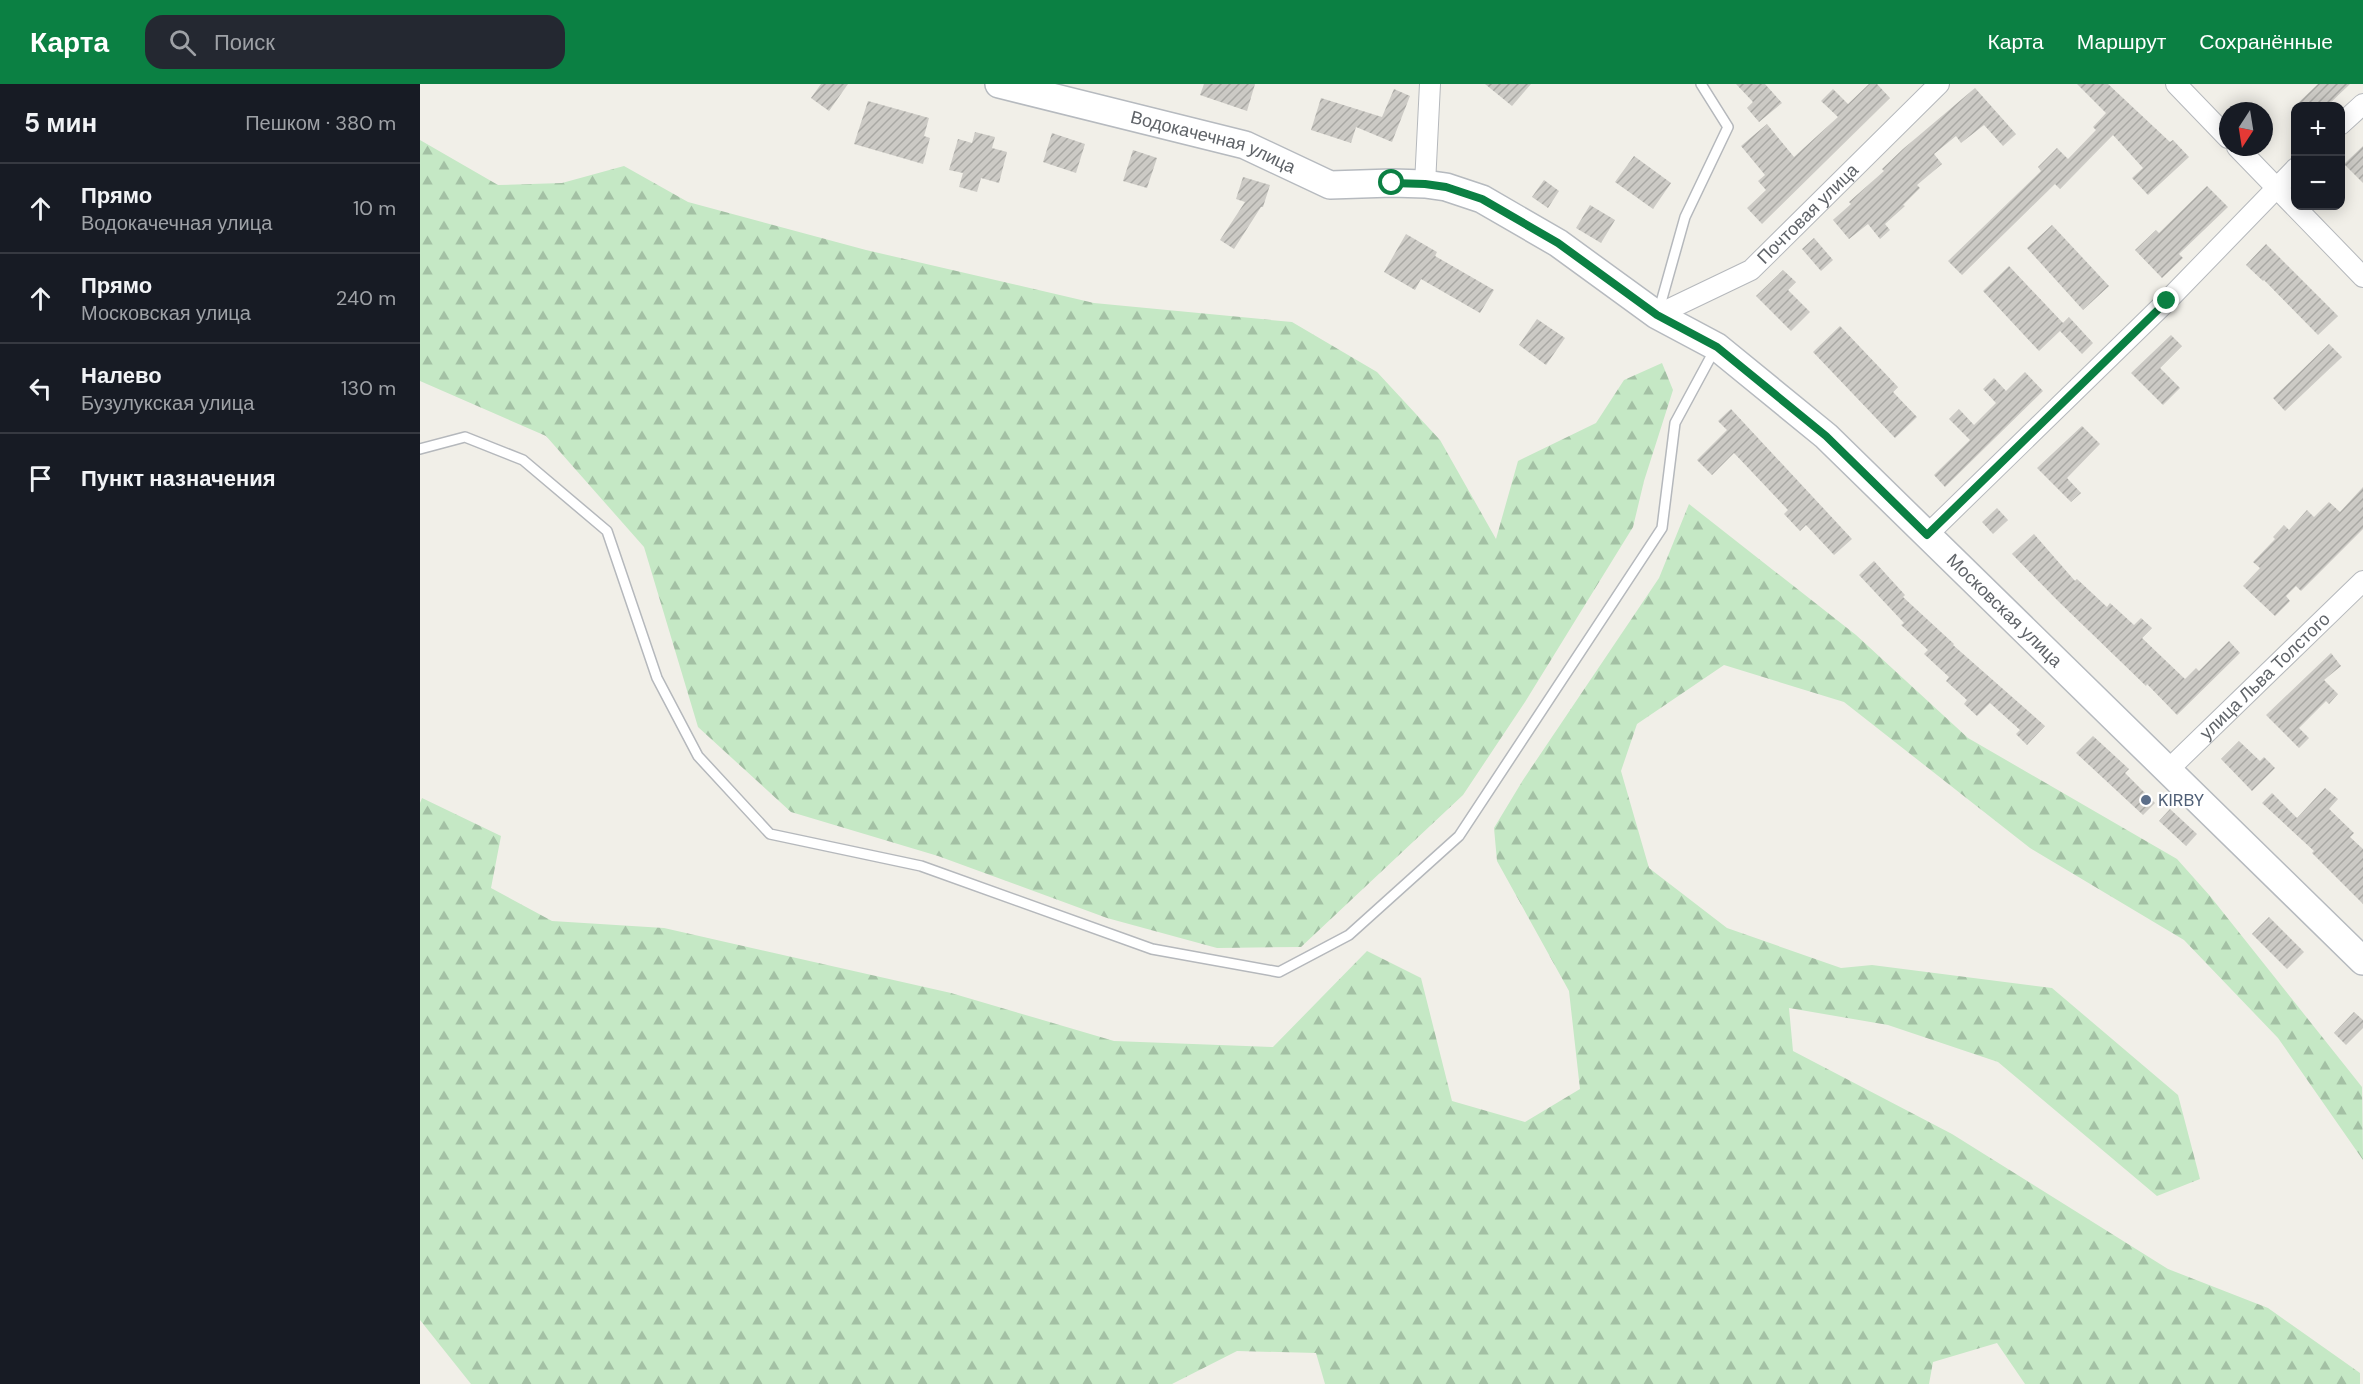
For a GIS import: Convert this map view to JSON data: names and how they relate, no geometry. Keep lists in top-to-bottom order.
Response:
{
  "streets": {
    "street": [
      "Водокачечная улица",
      "Почтовая улица",
      "Московская улица",
      "улица Льва Толстого"
    ]
  },
  "crossings": [
    ["Водокачечная улица", "Московская улица"],
    ["Почтовая улица", "Московская улица"],
    ["Московская улица", "улица Льва Толстого"]
  ],
  "places": ["KIRBY"],
  "north": "bottom",
  "page": {
    "header": "Карта",
    "search": "Поиск",
    "nav": ["Карта", "Маршрут", "Сохранённые"],
    "heading": ["5 мин", "Пешком · 380 m"],
    "map_buttons": ["+", "−"],
    "list": [
      ["Прямо", "Водокачечная улица", "10 m"],
      ["Прямо", "Московская улица", "240 m"],
      ["Налево", "Бузулукская улица", "130 m"],
      "Пункт назначения"
    ]
  }
}
